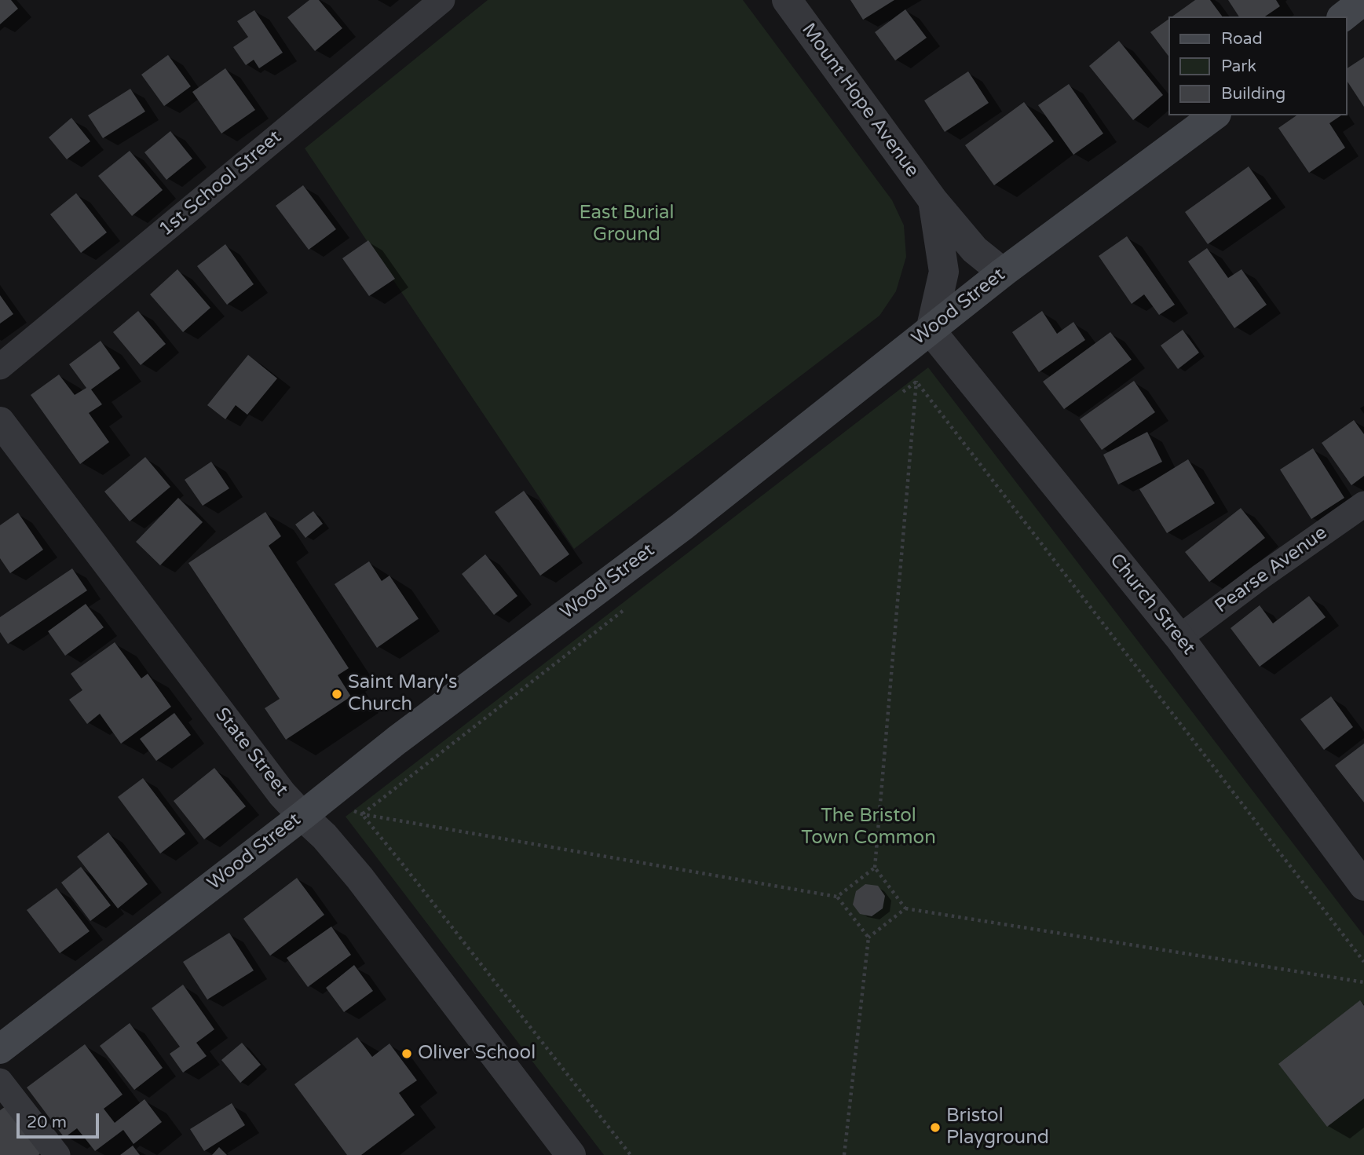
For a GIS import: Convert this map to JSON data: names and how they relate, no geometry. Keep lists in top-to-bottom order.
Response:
{
  "streets": {
    "main road": ["Wood Street"],
    "street": [
      "Mount Hope Avenue",
      "1st School Street",
      "Pearse Avenue",
      "Church Street",
      "State Street"
    ]
  },
  "crossings": [
    ["Mount Hope Avenue", "Wood Street"],
    ["Mount Hope Avenue", "Church Street"],
    ["Wood Street", "Church Street"],
    ["Wood Street", "State Street"],
    ["Pearse Avenue", "Church Street"]
  ],
  "parks": ["East Burial Ground", "The Bristol Town Common"],
  "places": ["Saint Mary's Church", "Oliver School", "Bristol Playground"],
  "legend": ["Road", "Park", "Building"],
  "scale_bar": "20 m"
}
